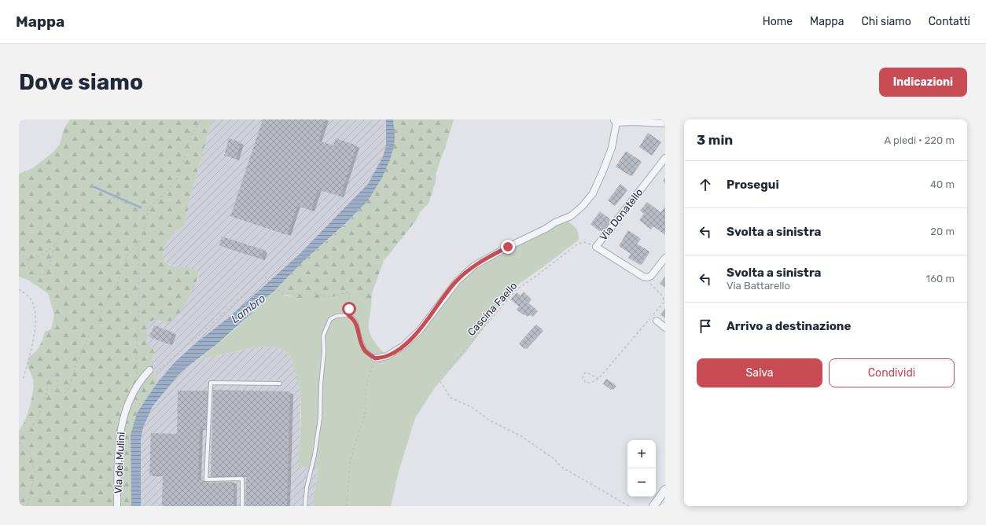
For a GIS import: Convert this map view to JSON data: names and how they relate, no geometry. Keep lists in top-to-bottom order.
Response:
{
  "streets": {
    "street": ["Via Donatello", "Via dei Mulini"],
    "path": ["Cascina Faello"]
  },
  "crossings": [
    ["Via Donatello", "Cascina Faello"]
  ],
  "water": ["Lambro"],
  "page": {
    "header": "Mappa",
    "nav": [
      "Home",
      "Mappa",
      "Chi siamo",
      "Contatti"
    ],
    "buttons": [
      "Indicazioni",
      ["Salva", "Condividi"]
    ],
    "title": "Dove siamo",
    "heading": ["3 min", "A piedi · 220 m"],
    "list": [
      ["Prosegui", "40 m"],
      ["Svolta a sinistra", "20 m"],
      ["Svolta a sinistra", "Via Battarello", "160 m"],
      "Arrivo a destinazione"
    ],
    "map_buttons": ["+", "−"]
  }
}
